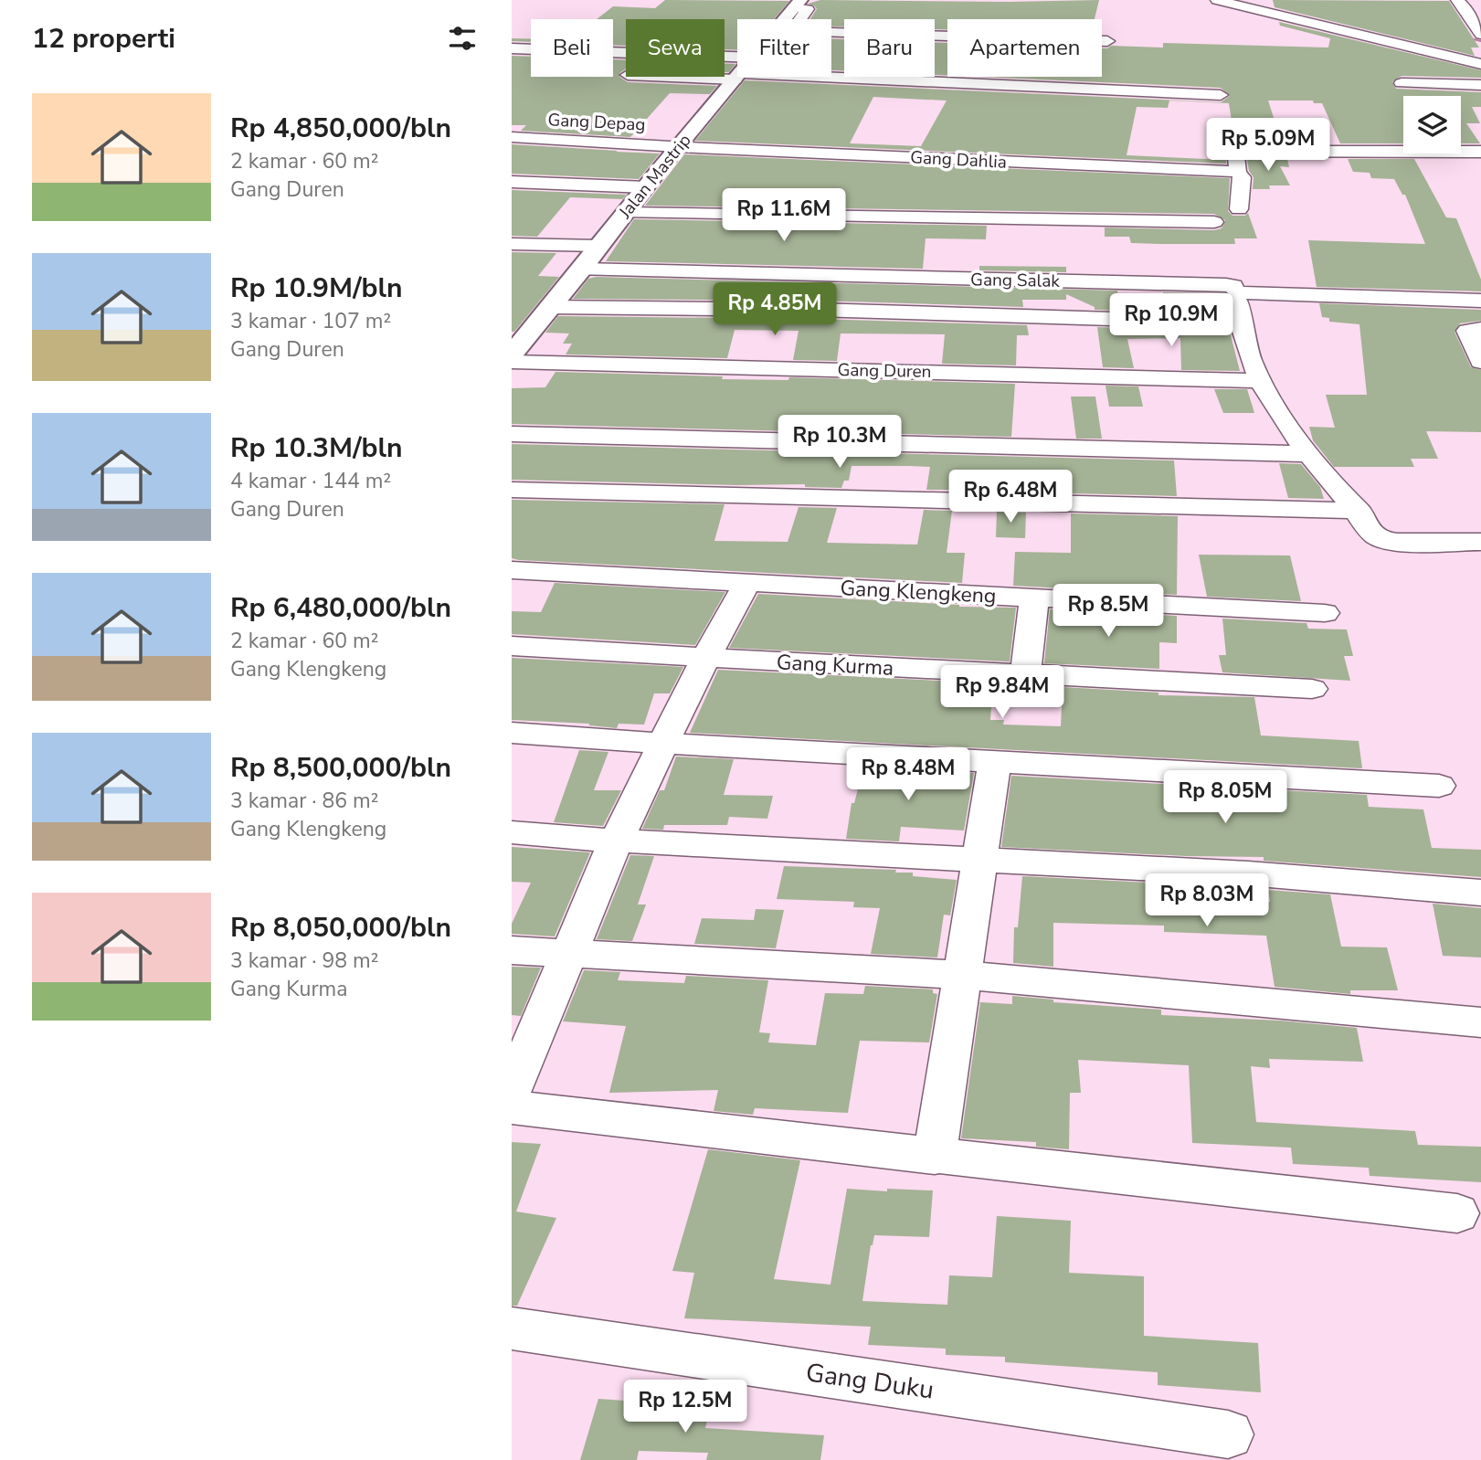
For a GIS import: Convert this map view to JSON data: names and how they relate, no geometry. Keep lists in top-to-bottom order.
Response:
{
  "streets": {
    "main road": ["Jalan Mastrip"],
    "street": [
      "Gang Depag",
      "Gang Dahlia",
      "Gang Salak",
      "Gang Duren",
      "Gang Klengkeng",
      "Gang Kurma",
      "Gang Duku"
    ]
  },
  "crossings": [
    ["Gang Depag", "Gang Dahlia"],
    ["Gang Depag", "Jalan Mastrip"],
    ["Gang Dahlia", "Jalan Mastrip"],
    ["Jalan Mastrip", "Gang Salak"]
  ],
  "page": {
    "heading": "12 properti",
    "chip": [
      "Beli",
      "Sewa",
      "Filter",
      "Baru",
      "Apartemen"
    ],
    "list": [
      {
        "name": "Rp 4,850,000/bln",
        "note": "2 kamar · 60 m² · Gang Duren"
      },
      {
        "name": "Rp 10.9M/bln",
        "note": "3 kamar · 107 m² · Gang Duren"
      },
      {
        "name": "Rp 10.3M/bln",
        "note": "4 kamar · 144 m² · Gang Duren"
      },
      {
        "name": "Rp 6,480,000/bln",
        "note": "2 kamar · 60 m² · Gang Klengkeng"
      },
      {
        "name": "Rp 8,500,000/bln",
        "note": "3 kamar · 86 m² · Gang Klengkeng"
      },
      {
        "name": "Rp 8,050,000/bln",
        "note": "3 kamar · 98 m² · Gang Kurma"
      }
    ],
    "price": [
      "Rp 5.09M",
      "Rp 11.6M",
      "Rp 4.85M",
      "Rp 10.9M",
      "Rp 10.3M",
      "Rp 6.48M",
      "Rp 8.5M",
      "Rp 9.84M",
      "Rp 8.48M",
      "Rp 8.05M",
      "Rp 8.03M",
      "Rp 12.5M"
    ]
  }
}
